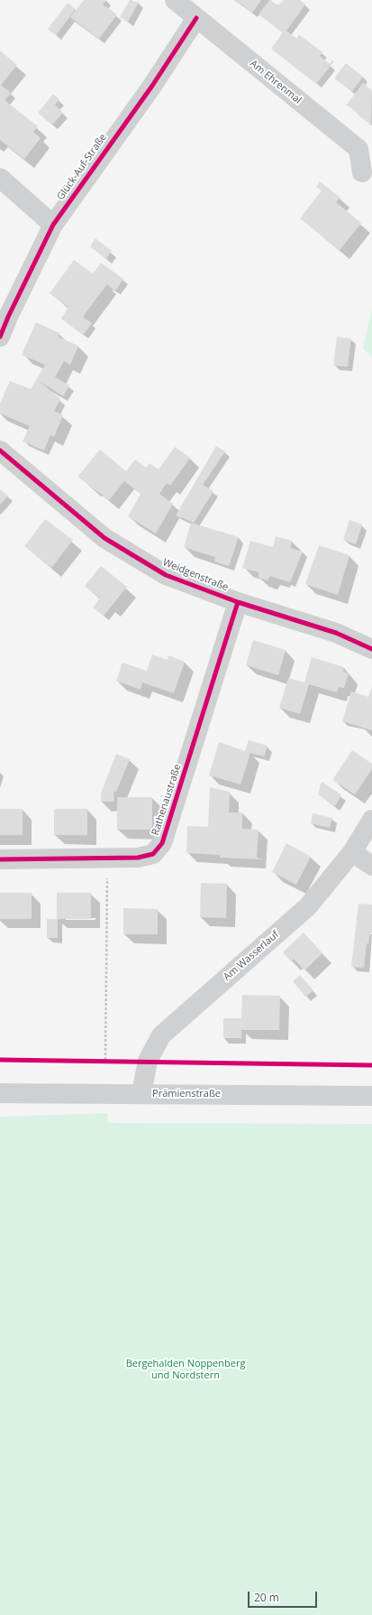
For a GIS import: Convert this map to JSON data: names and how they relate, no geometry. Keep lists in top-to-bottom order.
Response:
{
  "streets": {
    "main road": ["Prämienstraße"],
    "street": [
      "Am Ehrenmal",
      "Glück-Auf-Straße",
      "Weidgenstraße",
      "Rathenaustraße",
      "Am Wasserlauf"
    ]
  },
  "crossings": [
    ["Am Ehrenmal", "Glück-Auf-Straße"],
    ["Weidgenstraße", "Rathenaustraße"],
    ["Am Wasserlauf", "Prämienstraße"]
  ],
  "parks": ["Bergehalden Noppenberg und Nordstern"],
  "scale_bar": "20 m"
}
